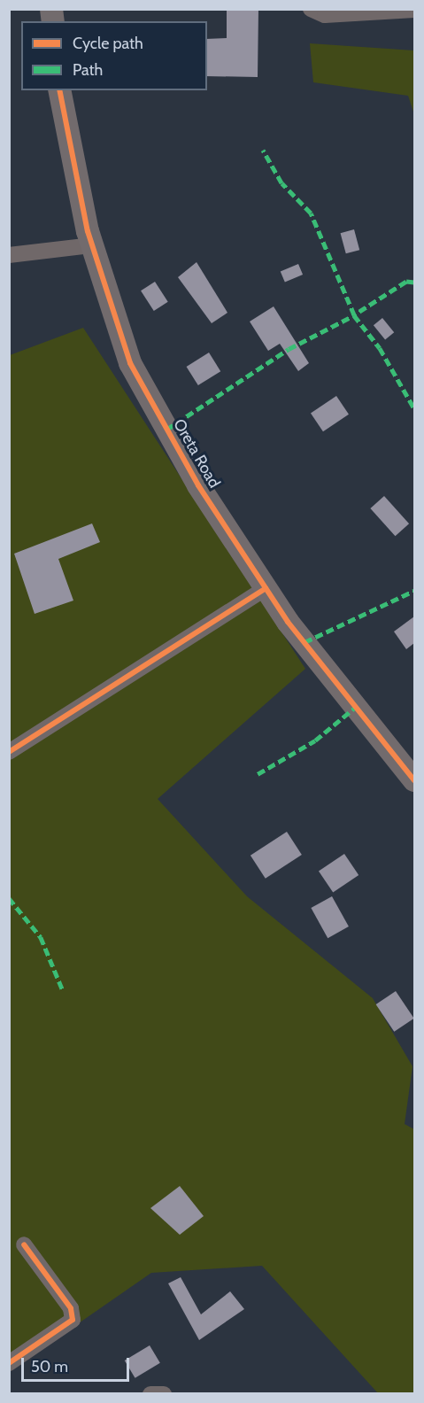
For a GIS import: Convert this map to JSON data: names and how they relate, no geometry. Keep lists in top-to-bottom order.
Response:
{
  "streets": {
    "street": ["Oreta Road"]
  },
  "legend": ["Cycle path", "Path"],
  "scale_bar": "50 m"
}
